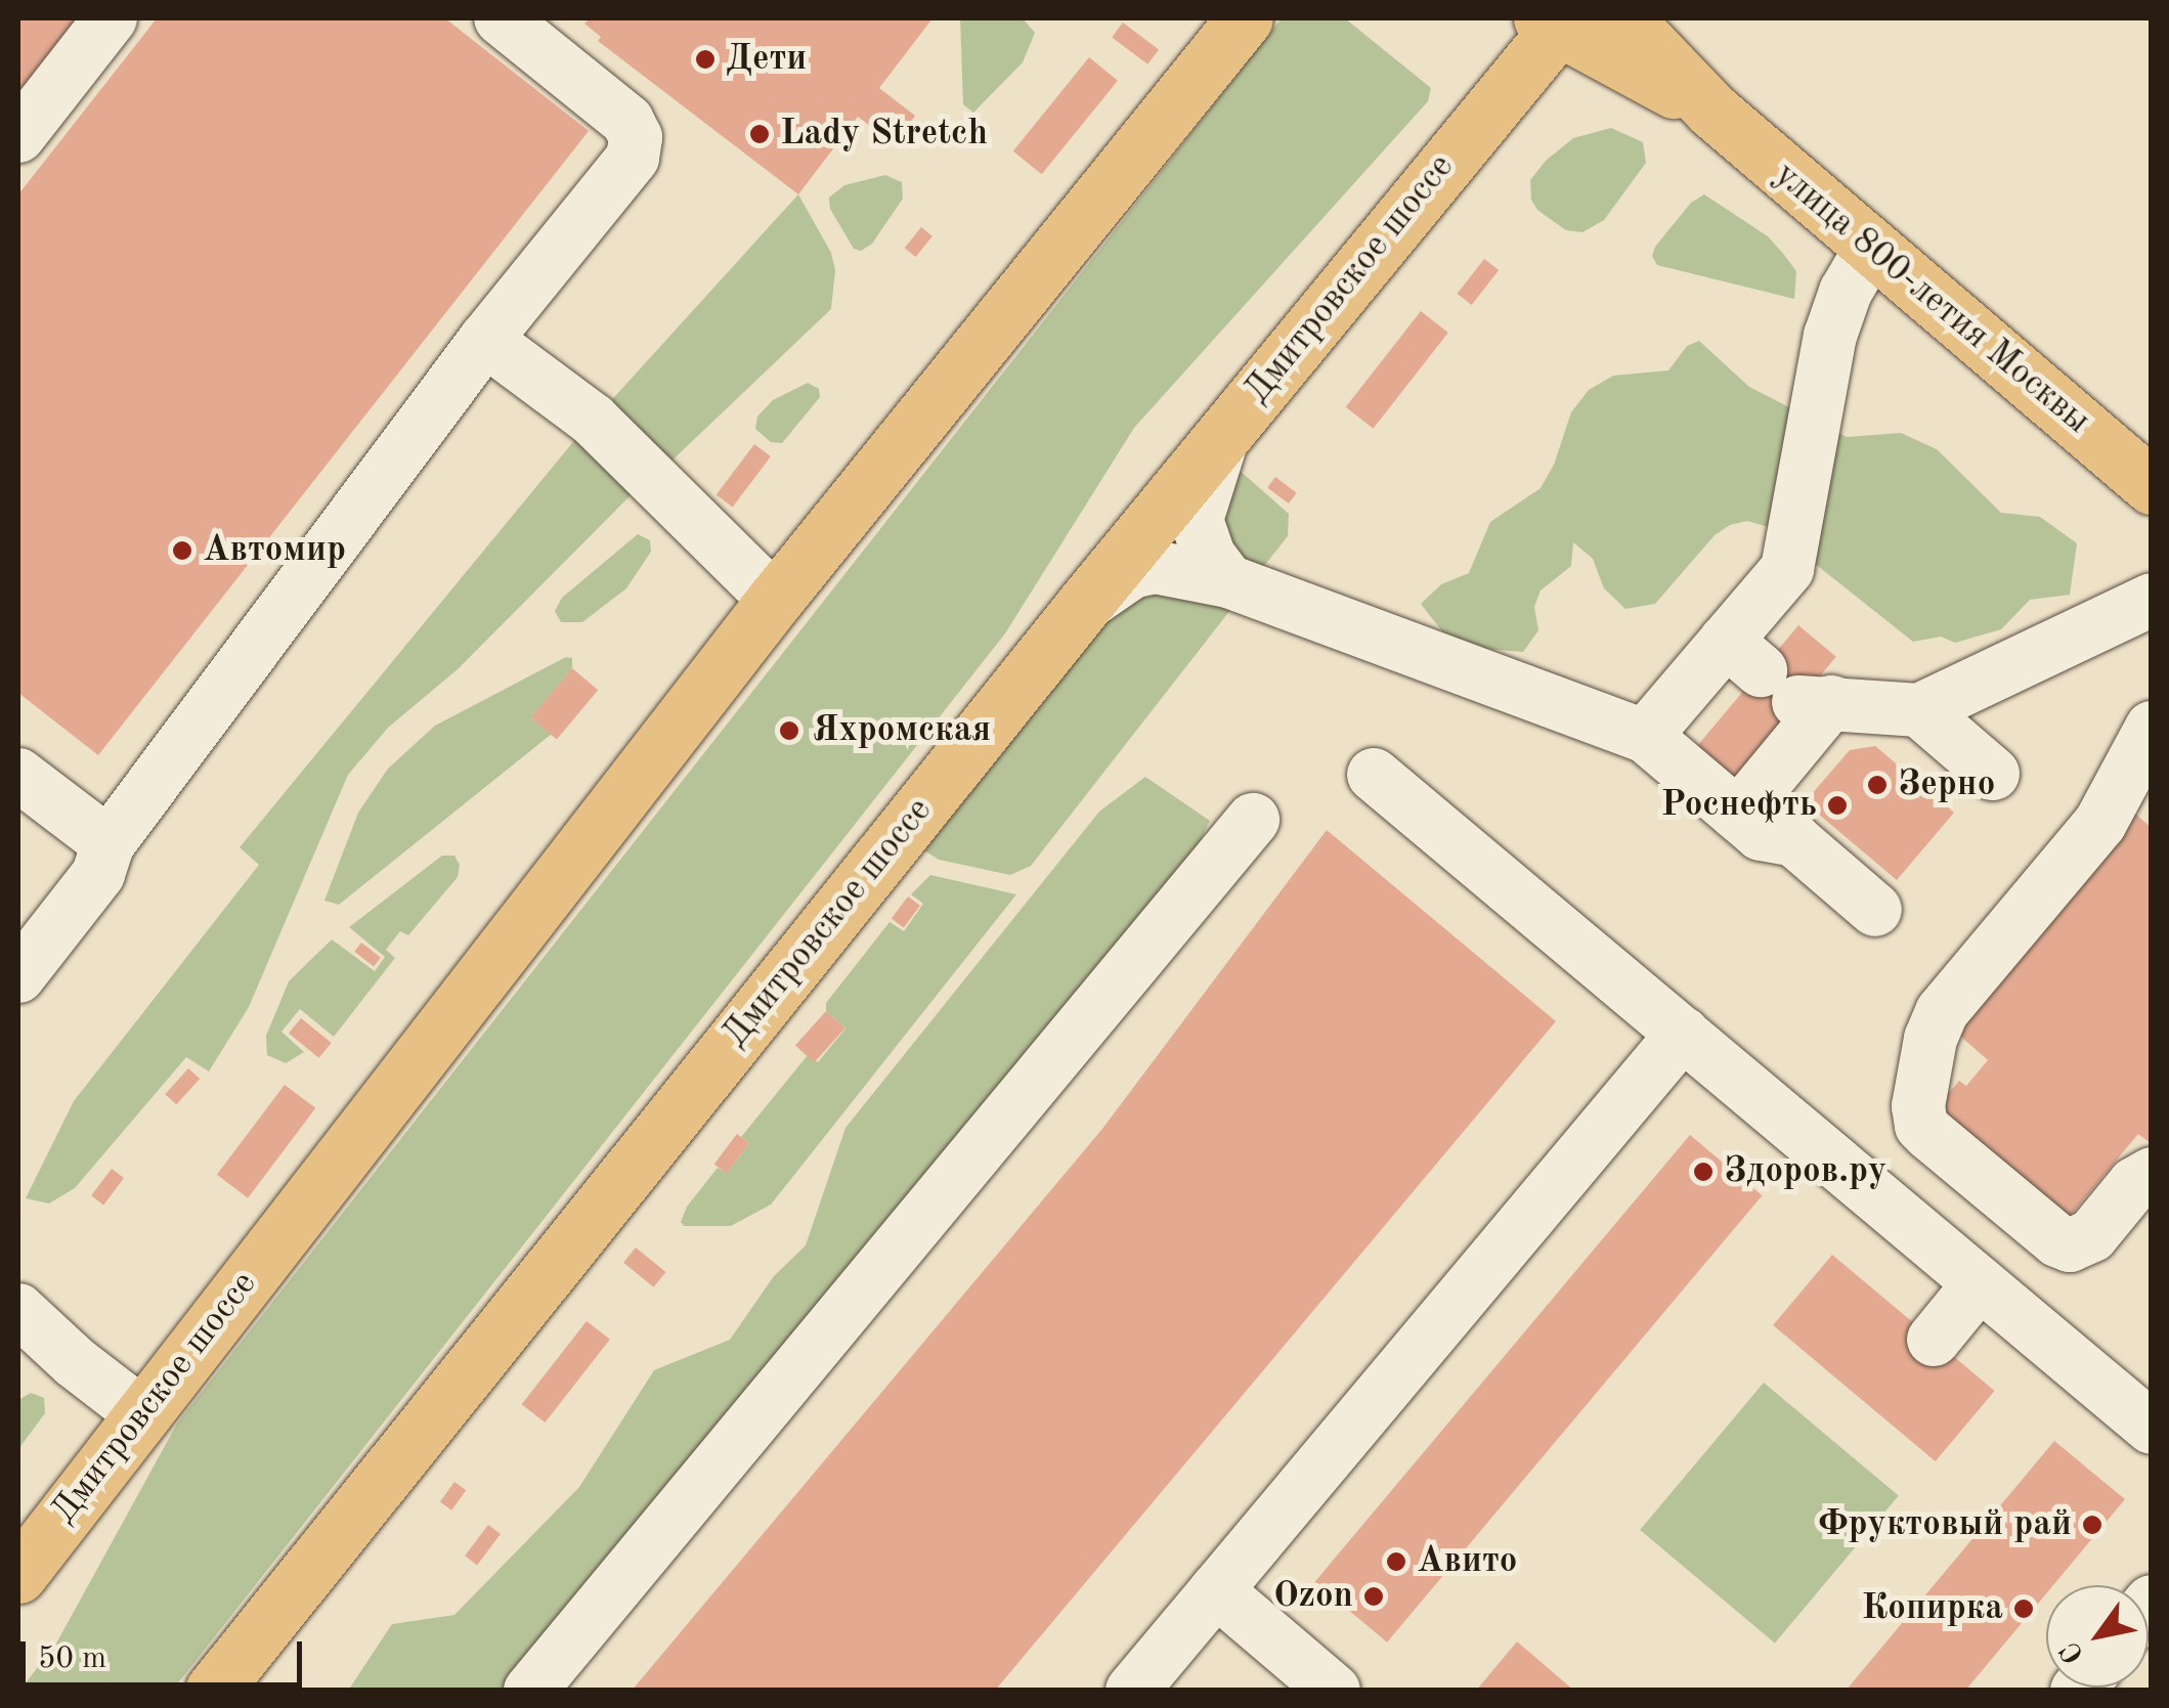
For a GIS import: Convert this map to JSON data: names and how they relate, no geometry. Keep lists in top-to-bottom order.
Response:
{
  "streets": {
    "main road": ["Дмитровское шоссе", "улица 800-летия Москвы"]
  },
  "crossings": [
    ["Дмитровское шоссе", "улица 800-летия Москвы"]
  ],
  "places": [
    "Дети",
    "Lady Stretch",
    "Автомир",
    "Яхромская",
    "Зерно",
    "Роснефть",
    "Здоров.ру",
    "Фруктовый рай",
    "Авито",
    "Ozon",
    "Копирка"
  ],
  "scale_bar": "50 m",
  "north": "bottom left"
}
